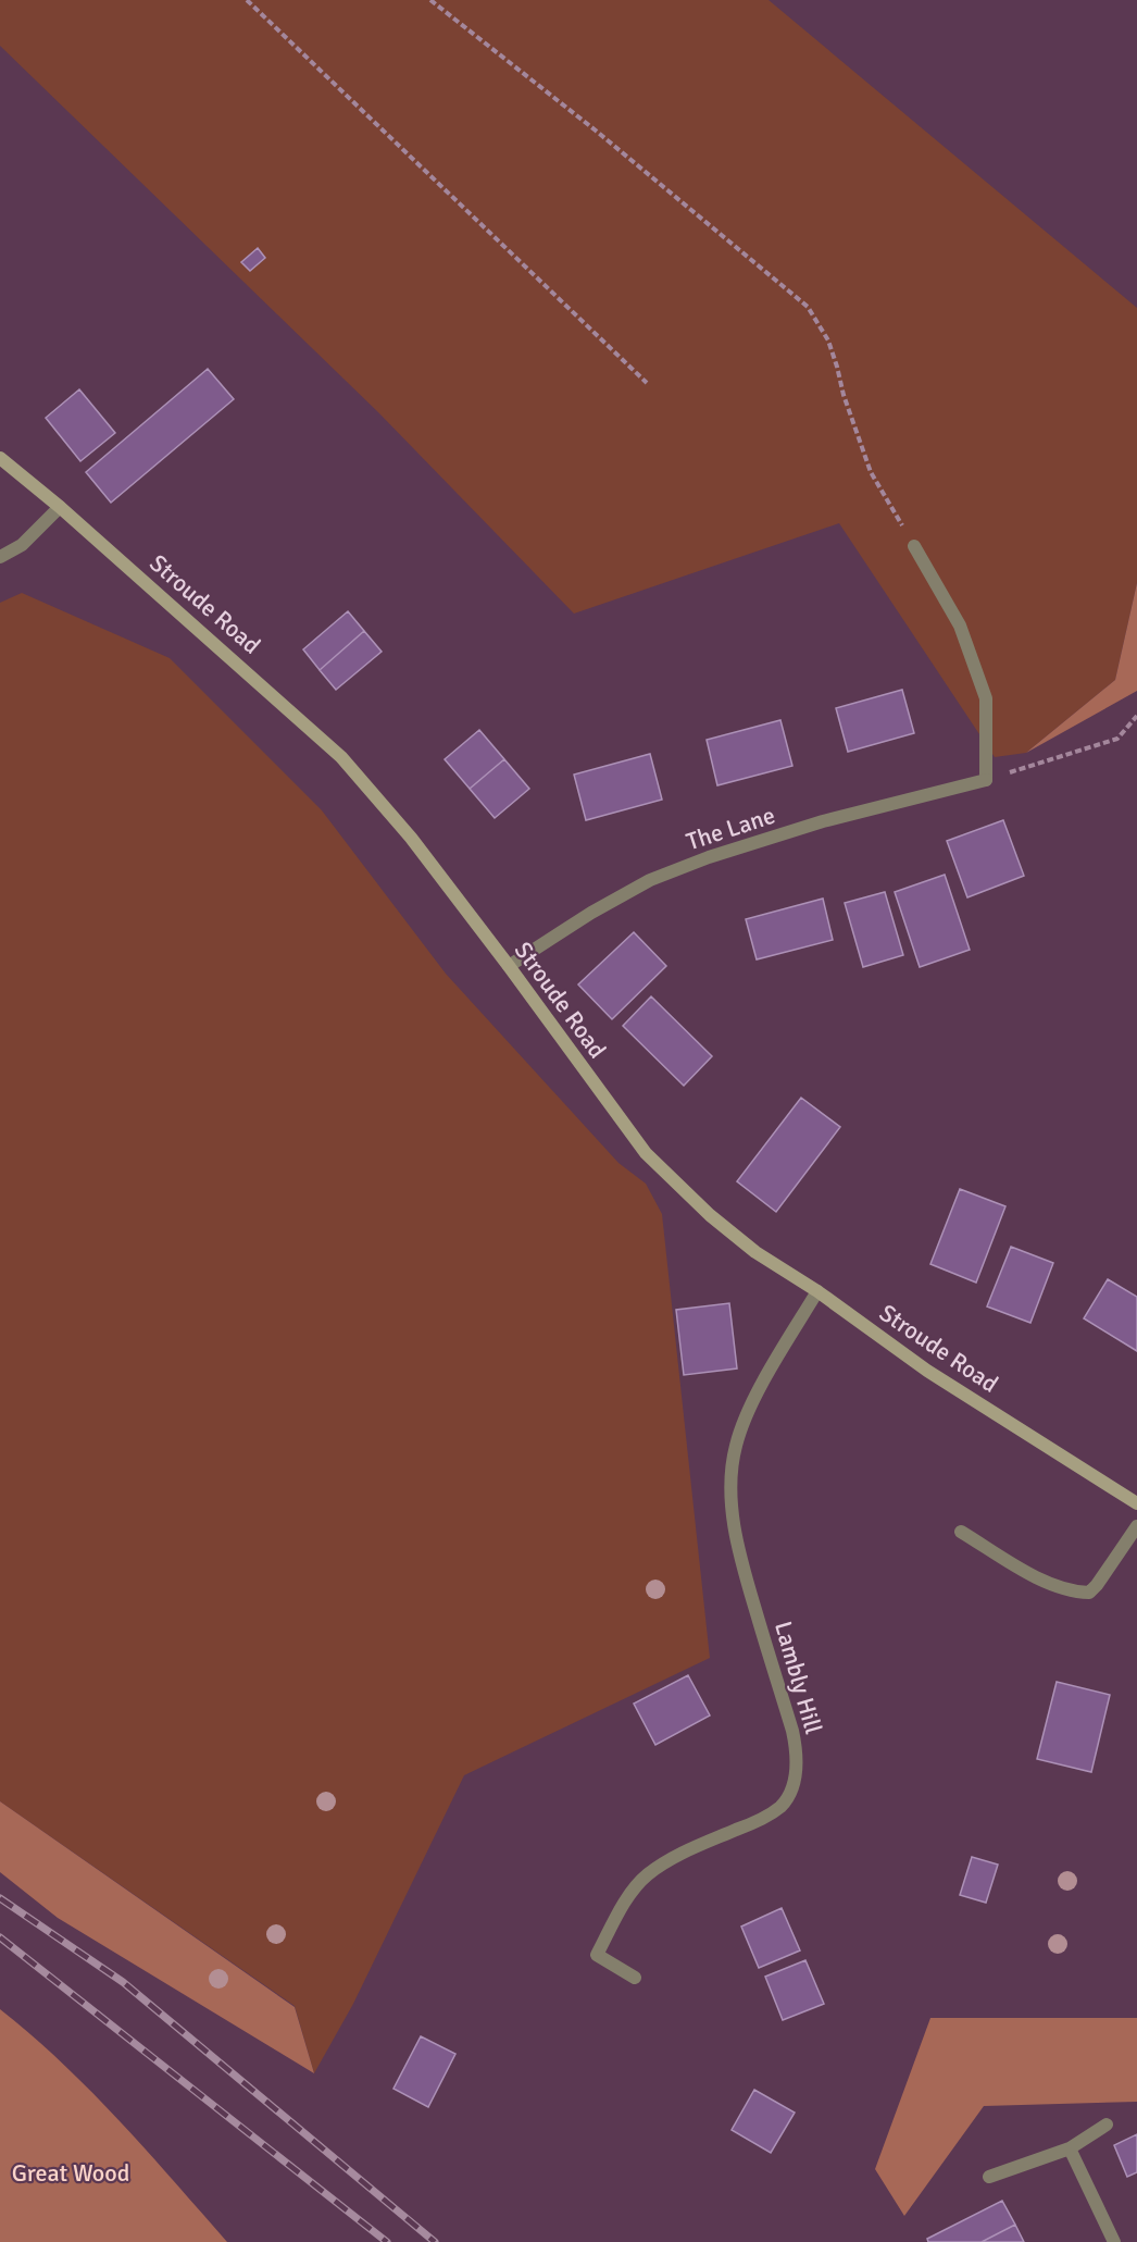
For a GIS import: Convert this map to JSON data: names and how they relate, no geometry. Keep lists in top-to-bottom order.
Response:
{
  "streets": {
    "street": ["Stroude Road", "The Lane", "Lambly Hill"]
  },
  "crossings": [
    ["Stroude Road", "The Lane"],
    ["Stroude Road", "Lambly Hill"]
  ],
  "parks": ["Great Wood"]
}
